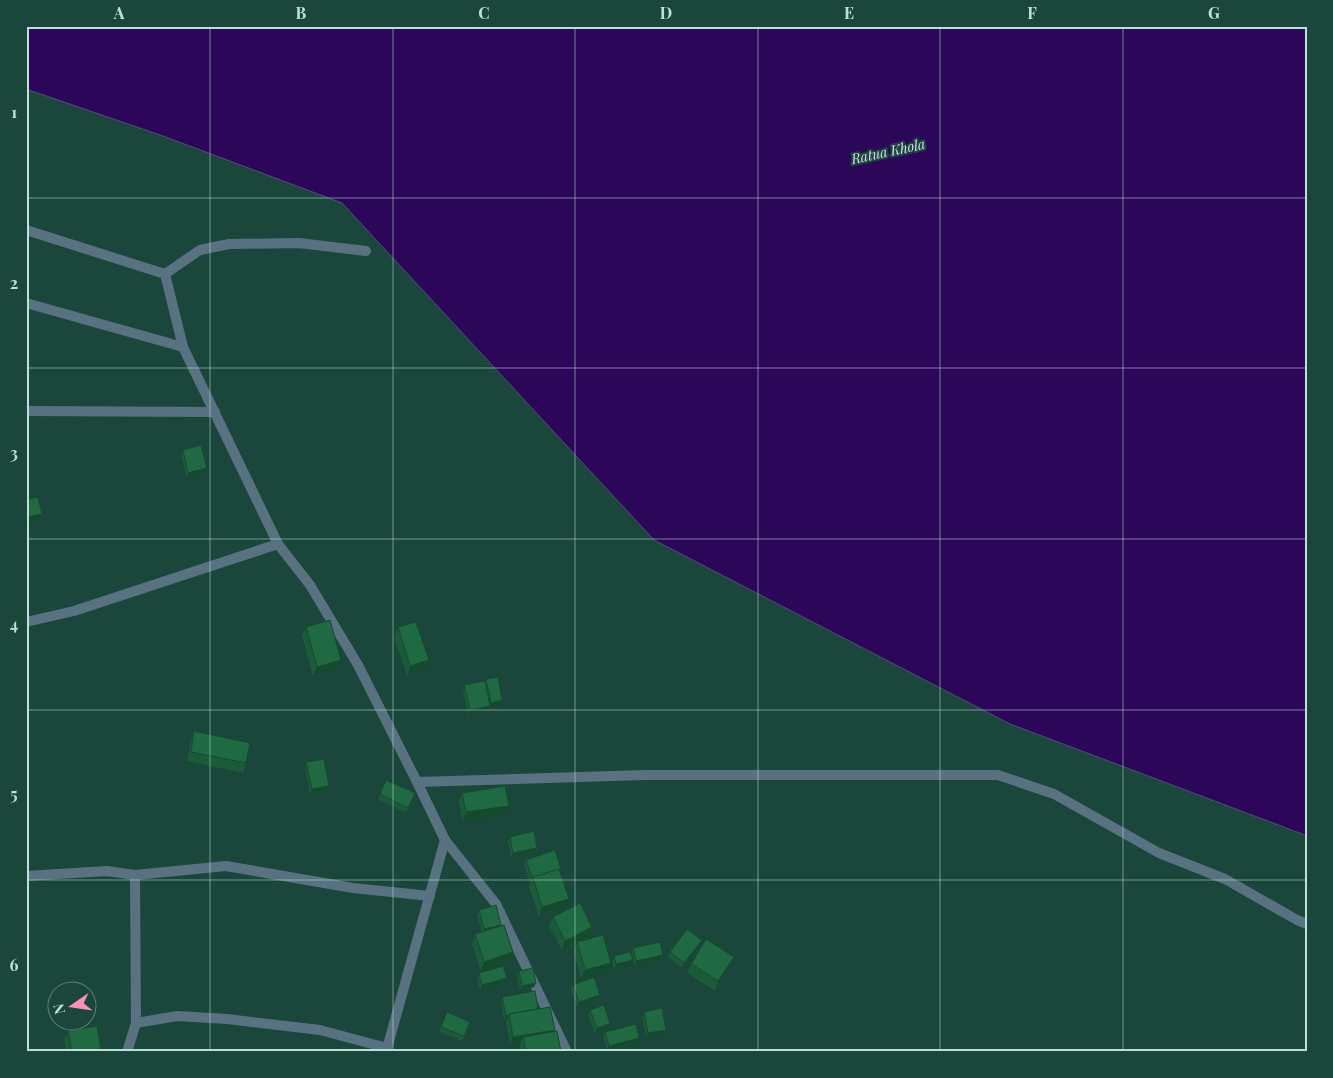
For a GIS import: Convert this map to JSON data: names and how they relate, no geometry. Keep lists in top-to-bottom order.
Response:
{
  "water": ["Ratua Khola"],
  "north": "left",
  "grid": {
    "columns": [
      "A",
      "B",
      "C",
      "D",
      "E",
      "F",
      "G"
    ],
    "rows": [
      "1",
      "2",
      "3",
      "4",
      "5",
      "6"
    ]
  }
}
